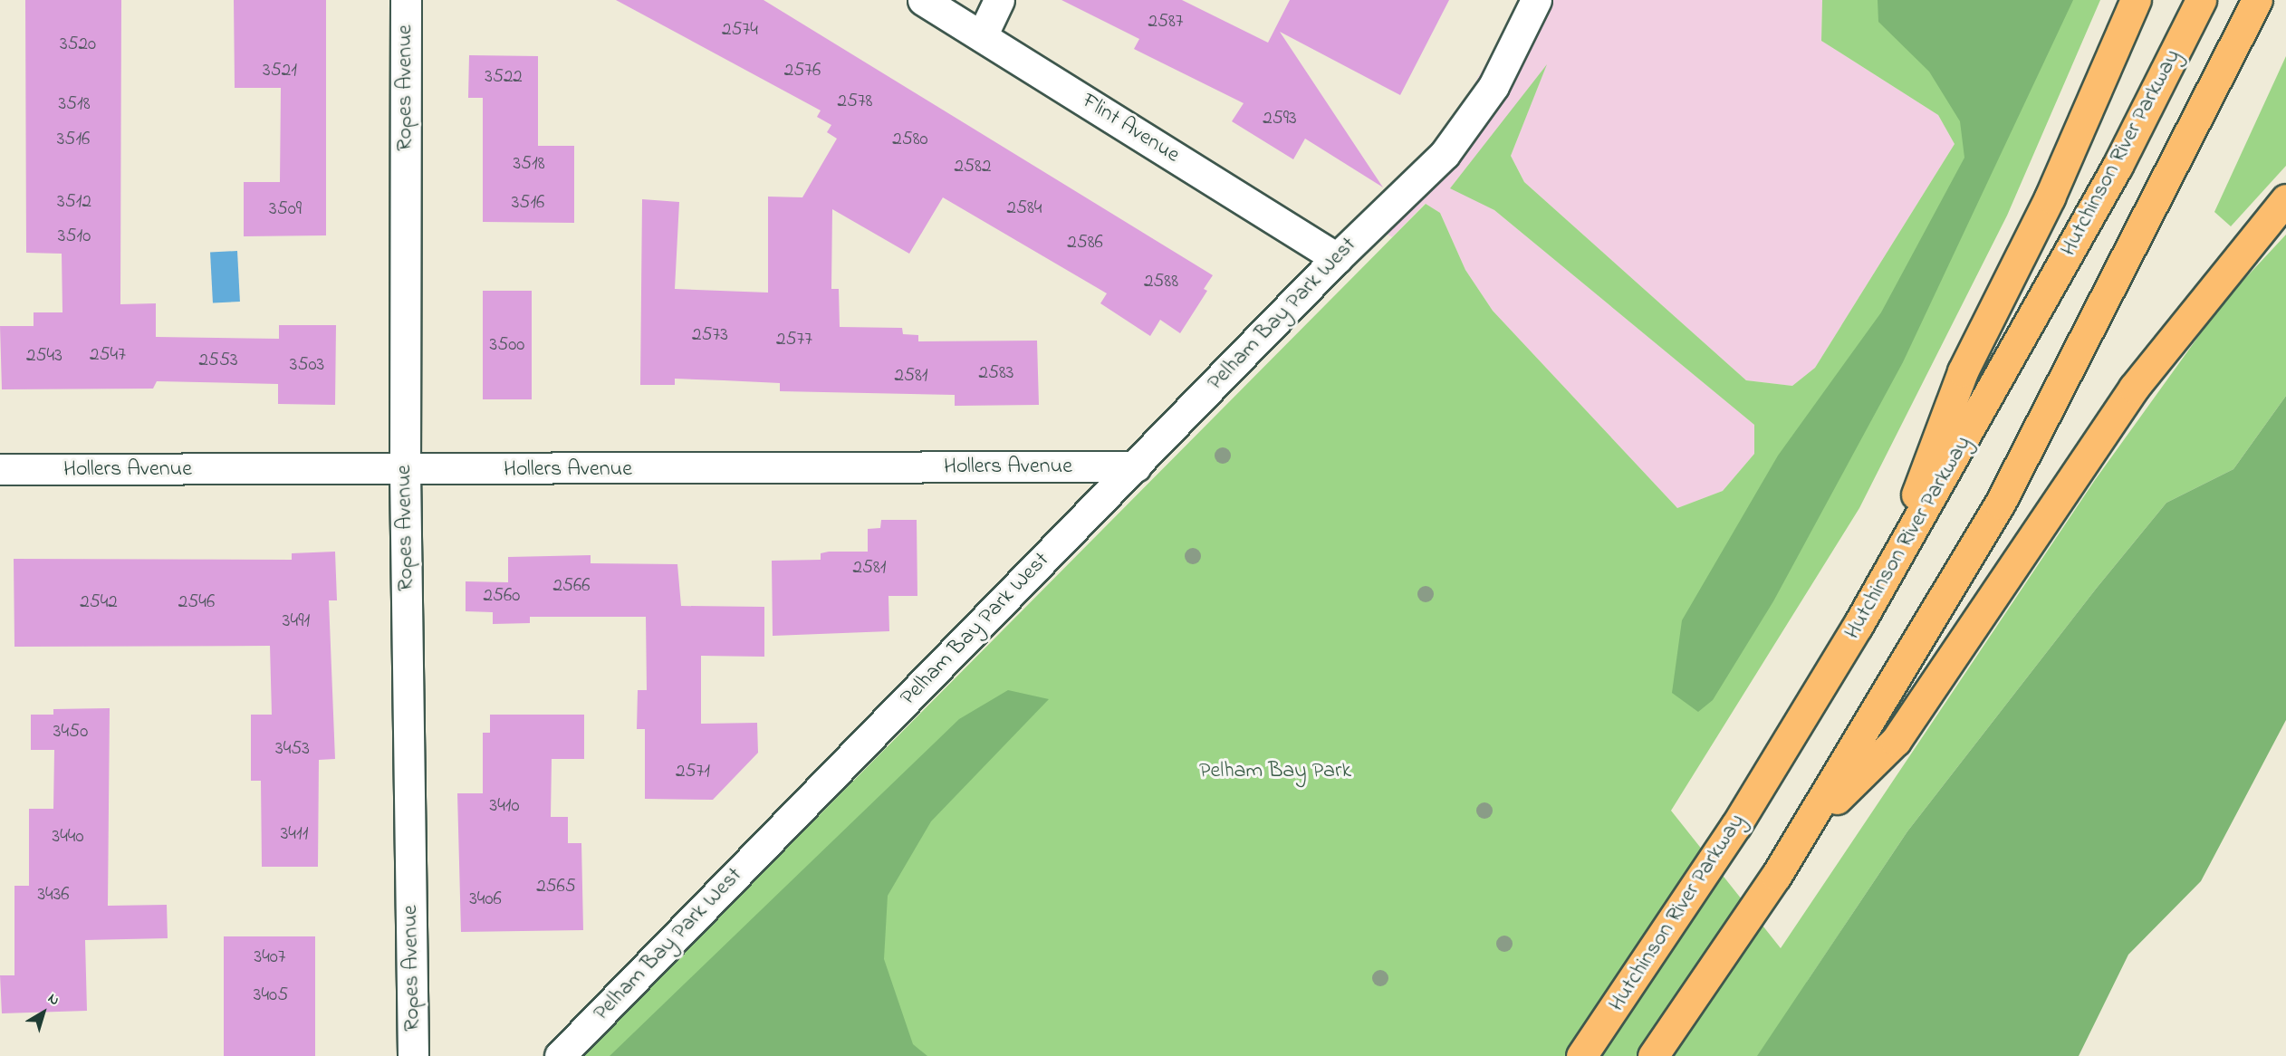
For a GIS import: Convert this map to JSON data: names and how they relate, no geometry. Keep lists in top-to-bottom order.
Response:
{
  "streets": {
    "highway": ["Hutchinson River Parkway"],
    "street": [
      "Ropes Avenue",
      "Flint Avenue",
      "Pelham Bay Park West",
      "Hollers Avenue"
    ]
  },
  "crossings": [
    ["Ropes Avenue", "Hollers Avenue"],
    ["Flint Avenue", "Pelham Bay Park West"],
    ["Pelham Bay Park West", "Hollers Avenue"]
  ],
  "parks": ["Pelham Bay Park"],
  "house_numbers": [
    "2587",
    "2574",
    "3520",
    "3521",
    "2576",
    "3522",
    "2578",
    "3518",
    "2593",
    "3516",
    "2580",
    "3518",
    "2582",
    "3512",
    "3516",
    "2584",
    "3509",
    "3510",
    "2586",
    "2588",
    "2573",
    "2577",
    "3500",
    "2547",
    "2543",
    "2553",
    "3503",
    "2583",
    "2581",
    "2581",
    "2566",
    "2560",
    "2542",
    "2546",
    "3491",
    "3450",
    "3453",
    "2571",
    "3410",
    "3411",
    "3440",
    "2565",
    "3436",
    "3406",
    "3407",
    "3405"
  ],
  "north": "top right"
}
